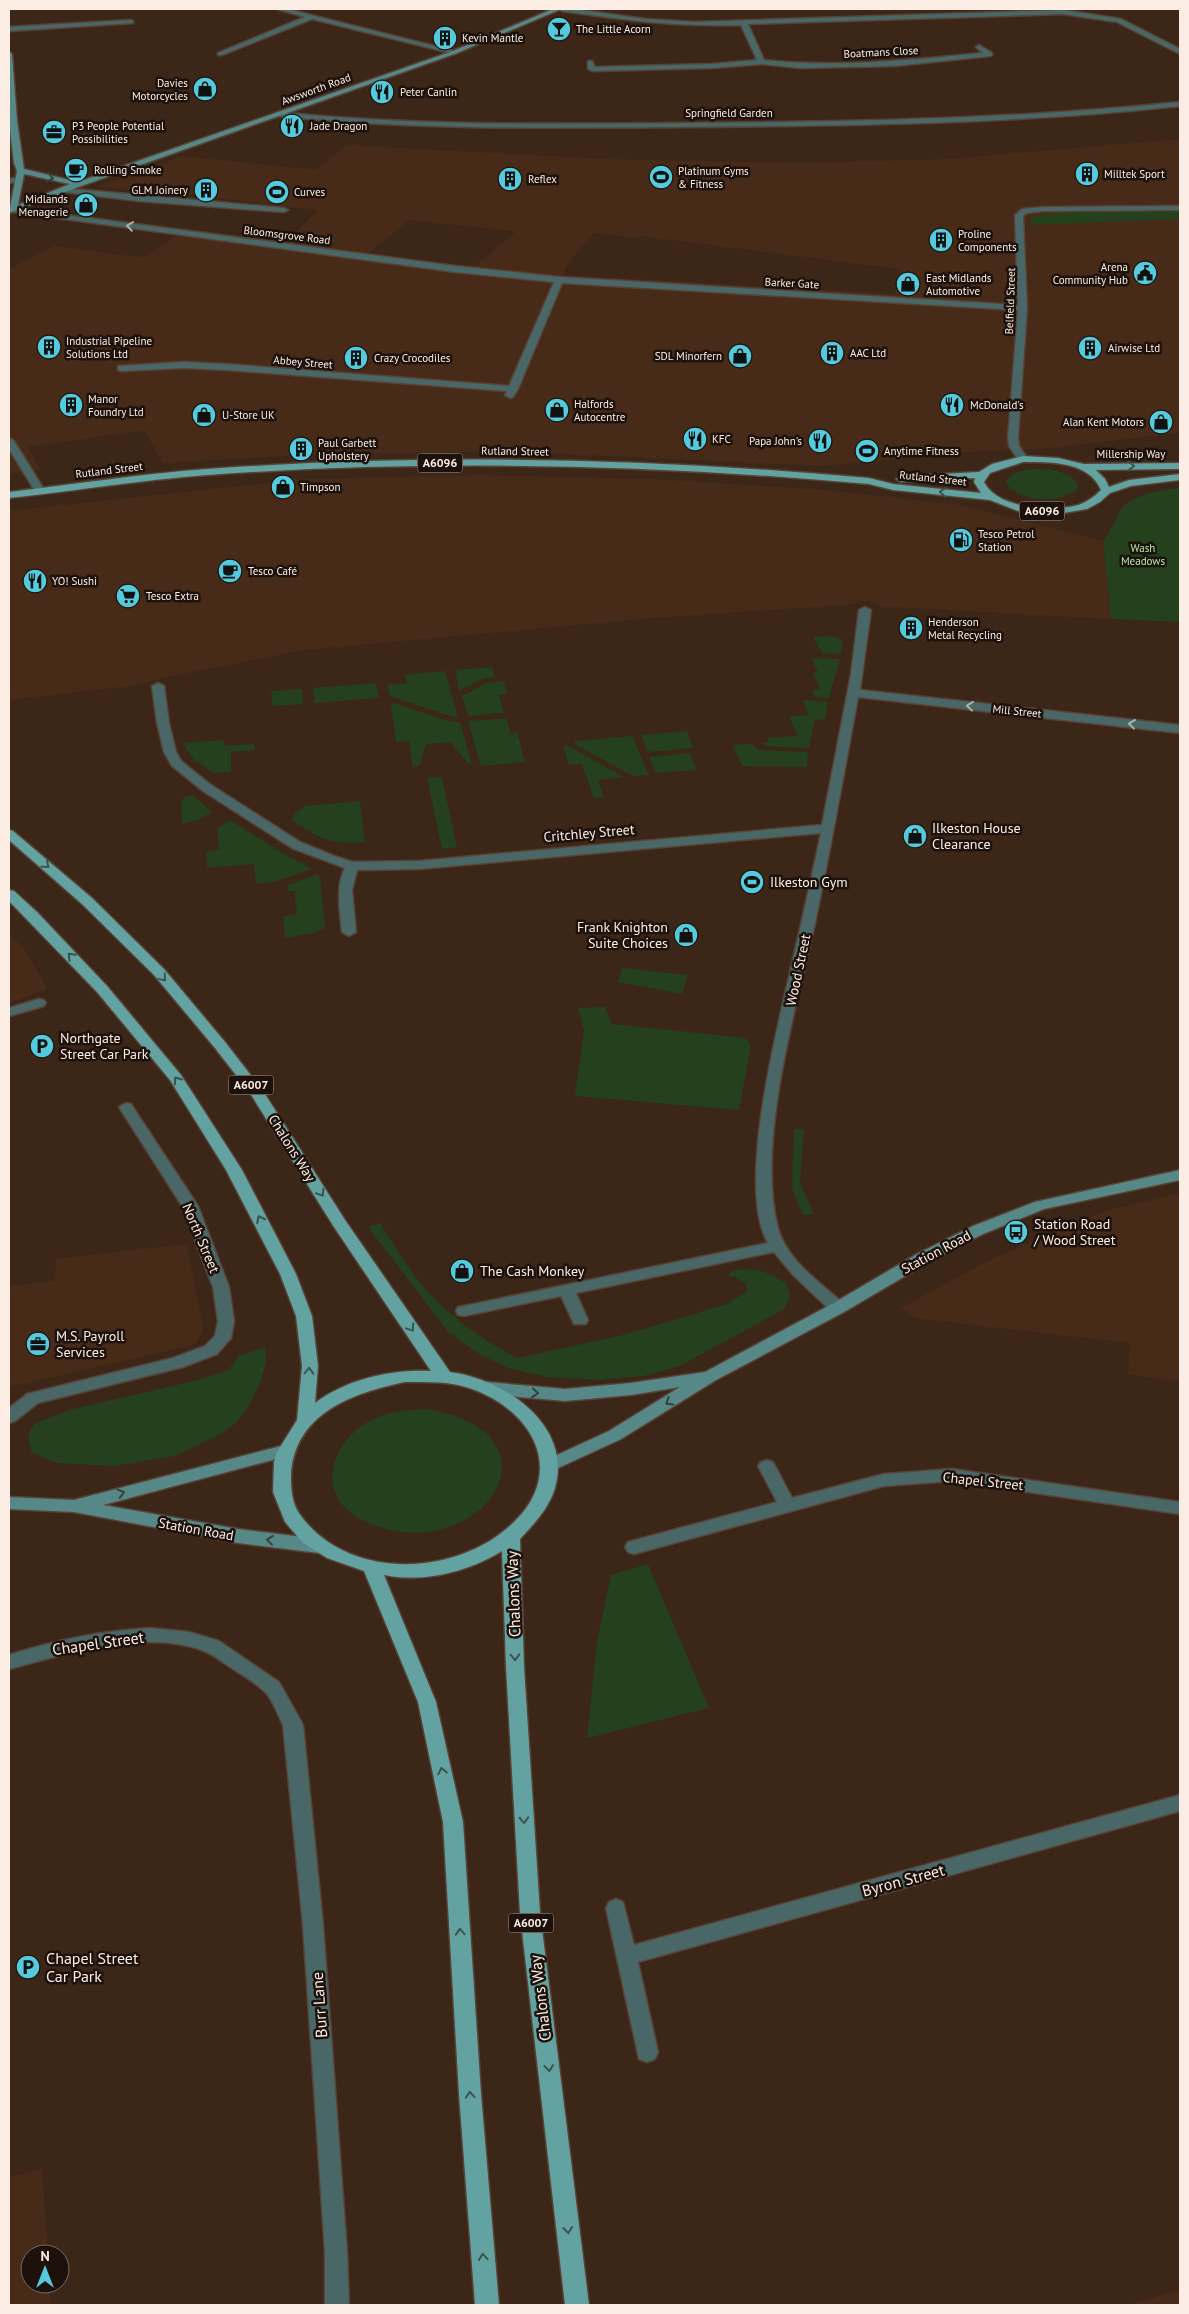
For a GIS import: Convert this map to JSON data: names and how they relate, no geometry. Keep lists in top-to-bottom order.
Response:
{
  "streets": {
    "main road": [
      "Rutland Street",
      "Millership Way",
      "A6096",
      "A6007",
      "Chalons Way"
    ],
    "street": [
      "Boatmans Close",
      "Awsworth Road",
      "Springfield Garden",
      "Bloomsgrove Road",
      "Barker Gate",
      "Belfield Street",
      "Abbey Street",
      "Mill Street",
      "Critchley Street",
      "Wood Street",
      "North Street",
      "Station Road",
      "Chapel Street",
      "Byron Street",
      "Burr Lane"
    ]
  },
  "crossings": [
    ["Awsworth Road", "Springfield Garden"],
    ["Awsworth Road", "Bloomsgrove Road"],
    ["Bloomsgrove Road", "Barker Gate"],
    ["Bloomsgrove Road", "Abbey Street"],
    ["Barker Gate", "Belfield Street"],
    ["Barker Gate", "Abbey Street"],
    ["Belfield Street", "A6096"],
    ["Rutland Street", "A6096"],
    ["Millership Way", "A6096"],
    ["Mill Street", "Wood Street"],
    ["Critchley Street", "Wood Street"],
    ["Wood Street", "Station Road"],
    ["Chapel Street", "Burr Lane"]
  ],
  "one_way": ["Mill Street"],
  "parks": ["Wash Meadows"],
  "places": {
    "bar": ["The Little Acorn"],
    "building": [
      "Kevin Mantle",
      "Milltek Sport",
      "Reflex",
      "GLM Joinery",
      "Proline Components",
      "Industrial Pipeline Solutions Ltd",
      "Airwise Ltd",
      "AAC Ltd",
      "Crazy Crocodiles",
      "Manor Foundry Ltd",
      "Paul Garbett Upholstery",
      "Henderson Metal Recycling"
    ],
    "shop": [
      "Davies Motorcycles",
      "Midlands Menagerie",
      "East Midlands Automotive",
      "SDL Minorfern",
      "Halfords Autocentre",
      "U-Store UK",
      "Alan Kent Motors",
      "Timpson",
      "Ilkeston House Clearance",
      "Frank Knighton Suite Choices",
      "The Cash Monkey"
    ],
    "restaurant": [
      "Peter Canlin",
      "Jade Dragon",
      "McDonald's",
      "KFC",
      "Papa John's",
      "YO! Sushi"
    ],
    "office": ["P3 People Potential Possibilities", "M.S. Payroll Services"],
    "cafe": ["Rolling Smoke", "Tesco Café"],
    "sports": [
      "Platinum Gyms & Fitness",
      "Curves",
      "Anytime Fitness",
      "Ilkeston Gym"
    ],
    "public building": ["Arena Community Hub"],
    "fuel station": ["Tesco Petrol Station"],
    "supermarket": ["Tesco Extra"],
    "parking": ["Northgate Street Car Park", "Chapel Street Car Park"],
    "bus stop": ["Station Road / Wood Street"]
  },
  "north": "top"
}
